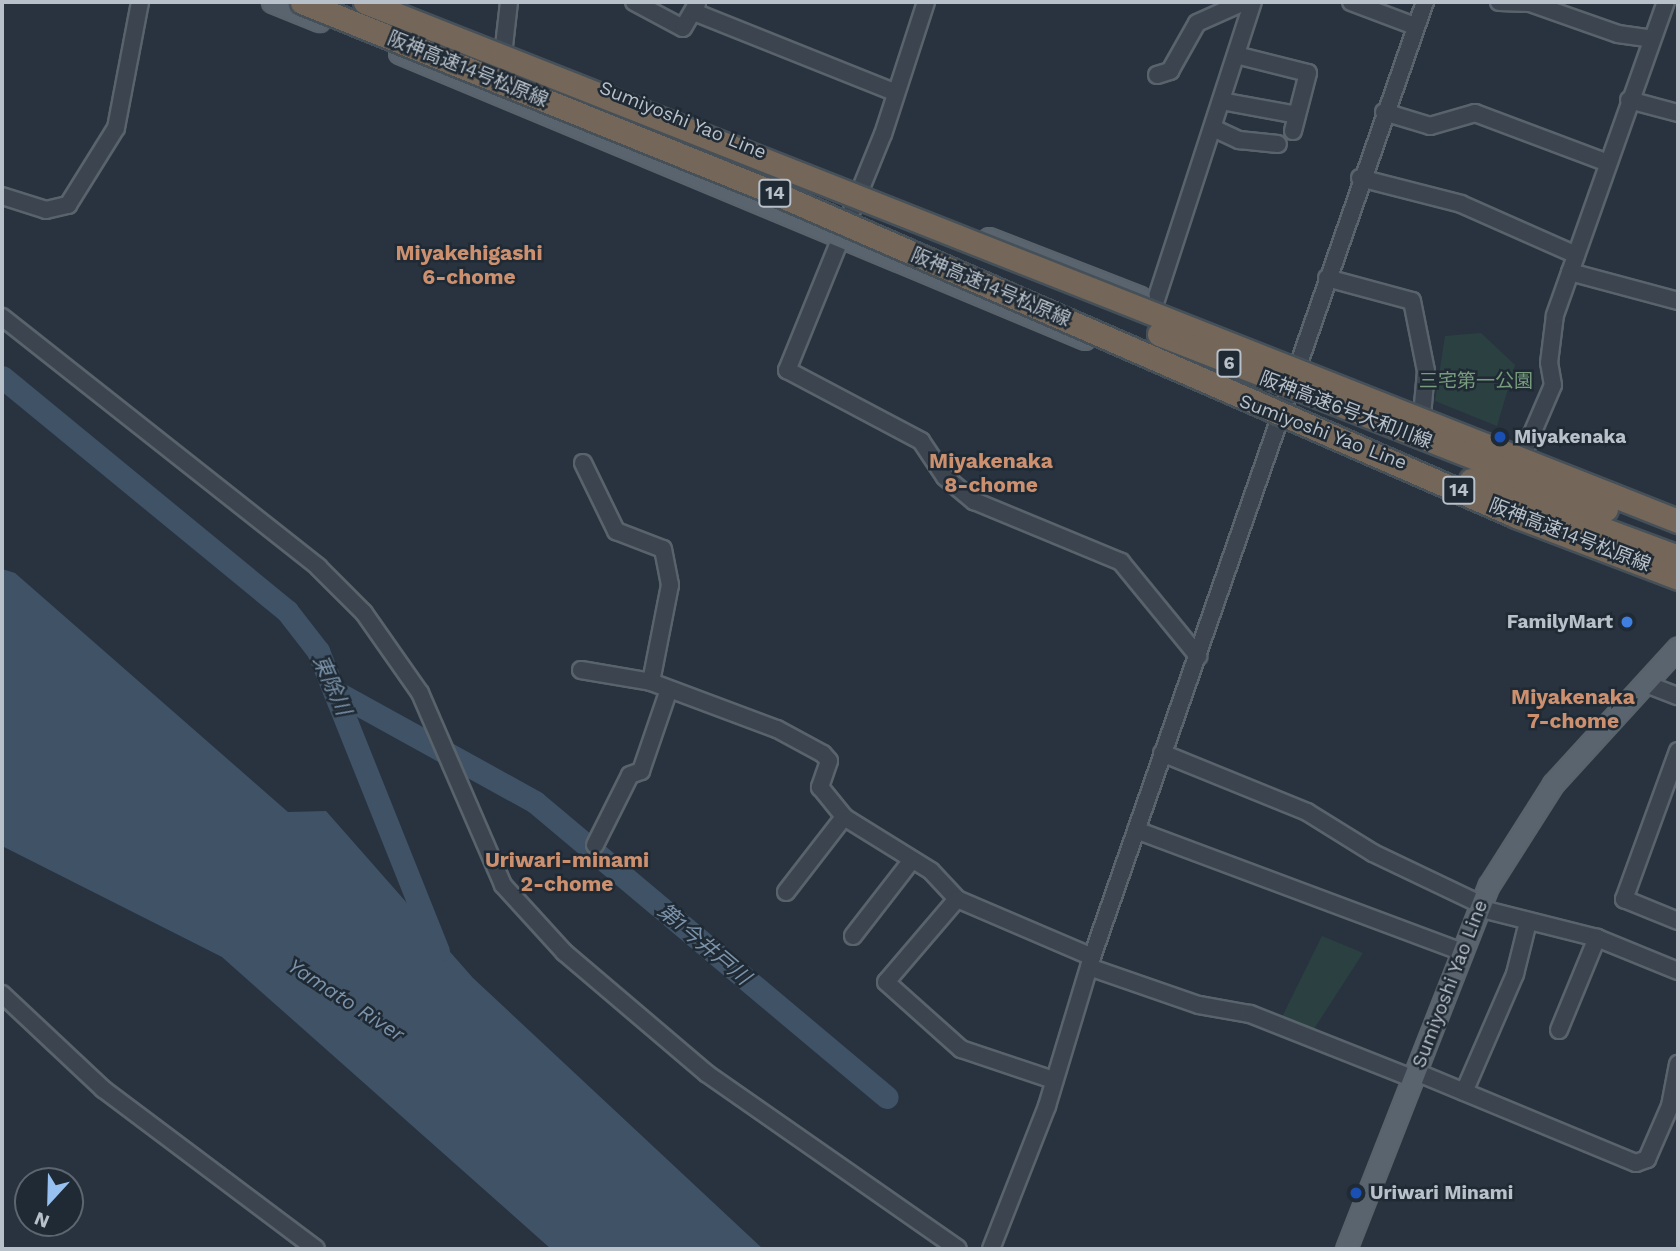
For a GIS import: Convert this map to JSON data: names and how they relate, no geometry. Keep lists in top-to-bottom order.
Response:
{
  "streets": {
    "highway": [
      "阪神高速14号松原線",
      "14",
      "6",
      "阪神高速6号大和川線"
    ],
    "main road": ["Sumiyoshi Yao Line"]
  },
  "crossings": [
    ["阪神高速14号松原線", "Sumiyoshi Yao Line"],
    ["阪神高速14号松原線", "阪神高速6号大和川線"]
  ],
  "districts": [
    "Miyakehigashi 6-chome",
    "Miyakenaka 8-chome",
    "Miyakenaka 7-chome",
    "Uriwari-minami 2-chome"
  ],
  "water": ["東除川", "第1今井戸川", "Yamato River"],
  "parks": ["三宅第一公園"],
  "places": ["Miyakenaka", "FamilyMart", "Uriwari Minami"],
  "north": "bottom"
}
